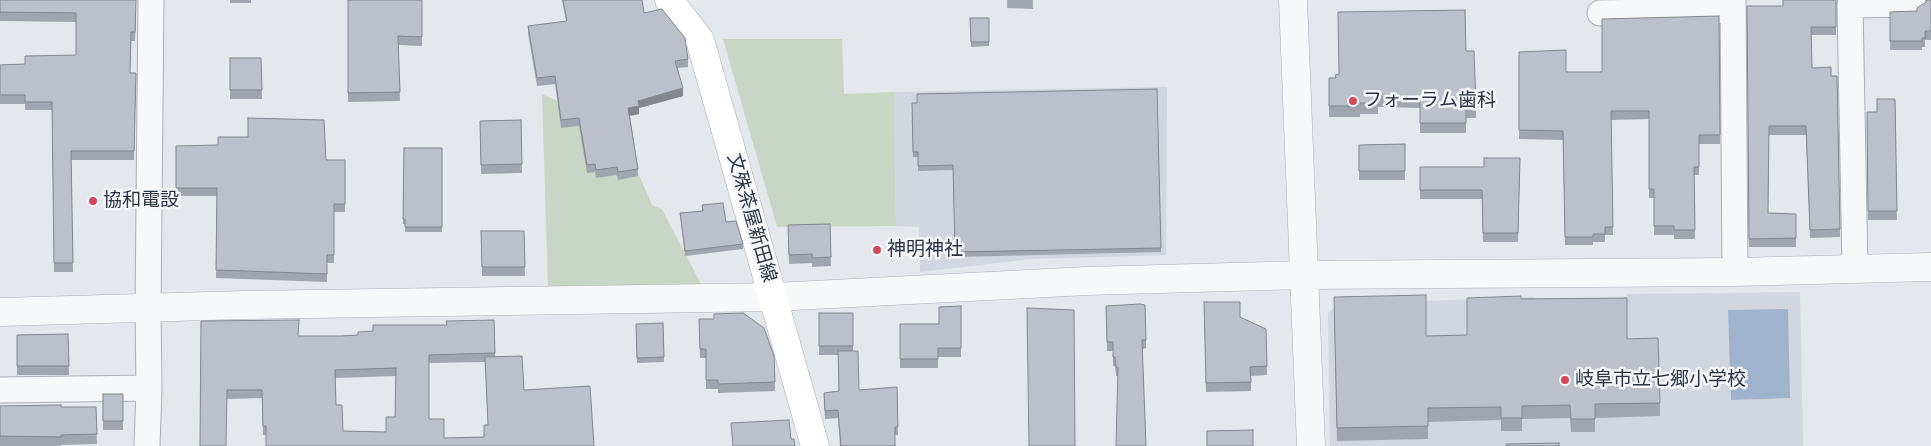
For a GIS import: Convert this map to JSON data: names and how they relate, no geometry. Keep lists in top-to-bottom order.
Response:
{
  "streets": {
    "main road": ["文殊茶屋新田線"]
  },
  "places": [
    "フォーラム歯科",
    "協和電設",
    "神明神社",
    "岐阜市立七郷小学校"
  ]
}
